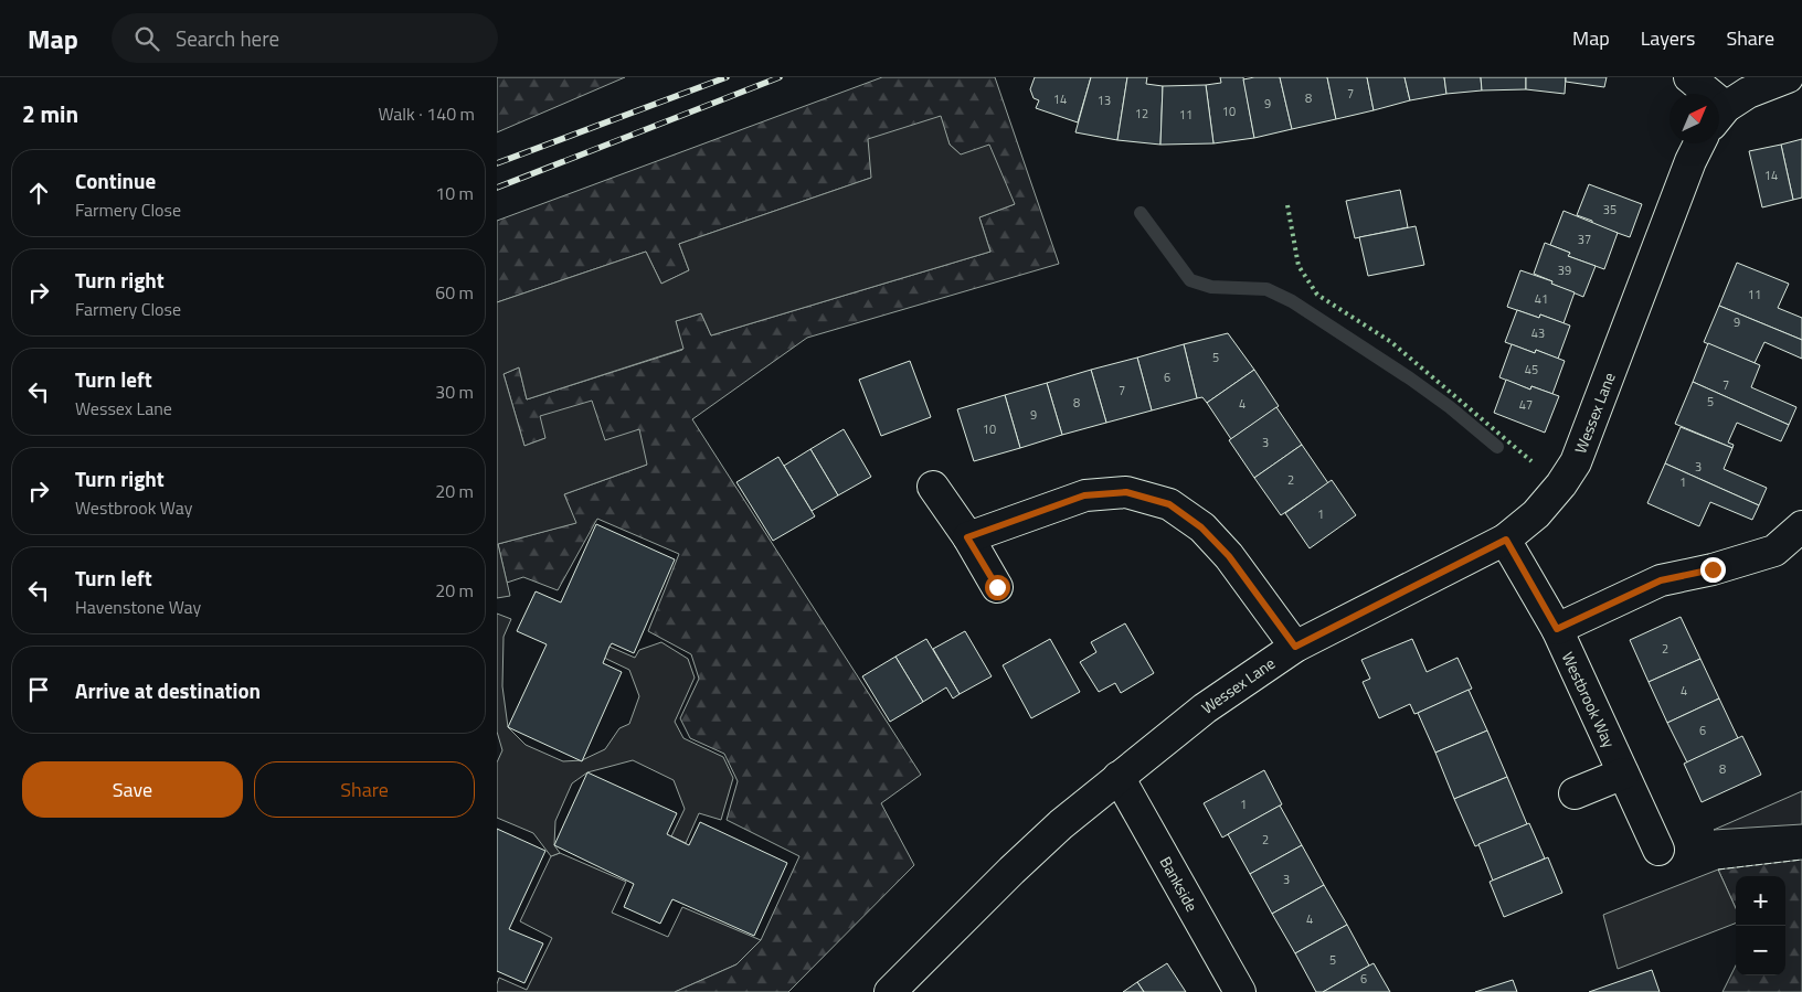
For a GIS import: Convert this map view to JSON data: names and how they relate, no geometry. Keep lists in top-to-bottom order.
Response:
{
  "streets": {
    "street": ["Wessex Lane", "Westbrook Way", "Bankside"]
  },
  "crossings": [
    ["Wessex Lane", "Westbrook Way"],
    ["Wessex Lane", "Bankside"]
  ],
  "house_numbers": [
    "7",
    "8",
    "14",
    "13",
    "9",
    "10",
    "12",
    "11",
    "14",
    "35",
    "37",
    "39",
    "11",
    "41",
    "9",
    "43",
    "5",
    "45",
    "6",
    "7",
    "7",
    "5",
    "8",
    "4",
    "47",
    "9",
    "10",
    "3",
    "3",
    "2",
    "1",
    "1",
    "2",
    "4",
    "6",
    "8",
    "1",
    "2",
    "3",
    "4",
    "5",
    "6"
  ],
  "north": "top right",
  "page": {
    "header": "Map",
    "search": "Search here",
    "nav": ["Map", "Layers", "Share"],
    "heading": ["2 min", "Walk · 140 m"],
    "list": [
      ["Continue", "Farmery Close", "10 m"],
      ["Turn right", "Farmery Close", "60 m"],
      ["Turn left", "Wessex Lane", "30 m"],
      ["Turn right", "Westbrook Way", "20 m"],
      ["Turn left", "Havenstone Way", "20 m"],
      "Arrive at destination"
    ],
    "buttons": ["Save", "Share"],
    "map_buttons": ["+", "−"]
  }
}
